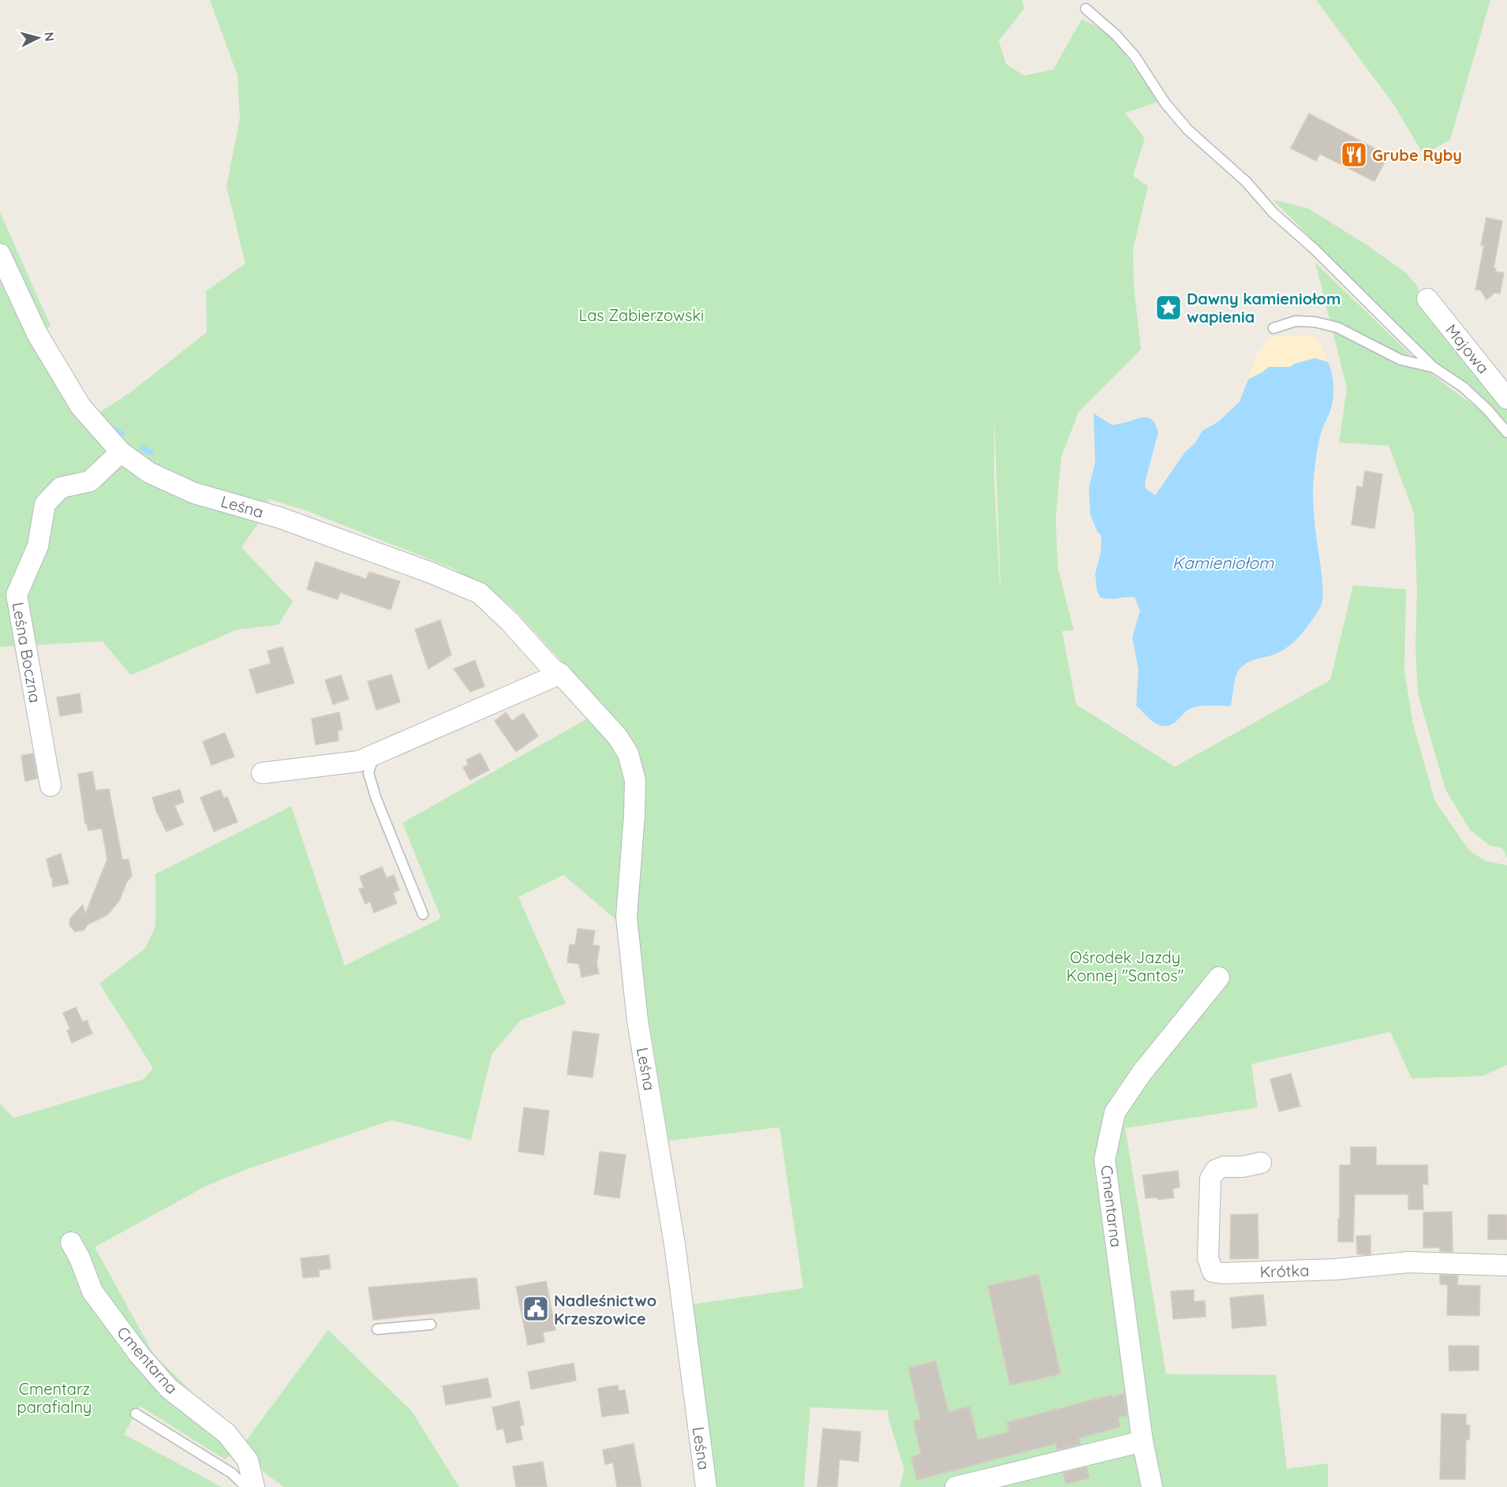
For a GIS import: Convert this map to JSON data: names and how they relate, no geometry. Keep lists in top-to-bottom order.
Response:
{
  "streets": {
    "street": [
      "Majowa",
      "Leśna",
      "Leśna Boczna",
      "Cmentarna",
      "Krótka"
    ]
  },
  "crossings": [
    ["Leśna", "Leśna Boczna"]
  ],
  "water": ["Kamieniołom"],
  "parks": ["Las Zabierzowski", "Ośrodek Jazdy Konnej \"Santos\"", "Cmentarz parafialny"],
  "places": {
    "restaurant": ["Grube Ryby"],
    "place": ["Dawny kamieniołom wapienia"],
    "public building": ["Nadleśnictwo Krzeszowice"]
  },
  "north": "right"
}
